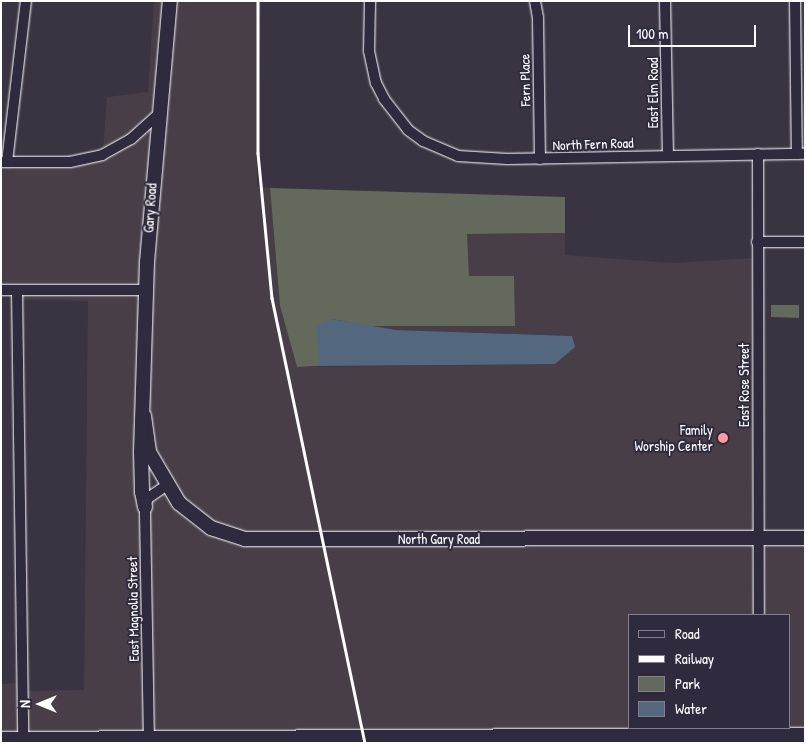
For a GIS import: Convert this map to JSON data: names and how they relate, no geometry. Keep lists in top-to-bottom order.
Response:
{
  "streets": {
    "main road": ["Gary Road", "North Gary Road"],
    "street": [
      "Fern Place",
      "East Elm Road",
      "North Fern Road",
      "East Rose Street",
      "East Magnolia Street"
    ]
  },
  "crossings": [
    ["Fern Place", "North Fern Road"],
    ["East Elm Road", "North Fern Road"],
    ["North Fern Road", "East Rose Street"],
    ["Gary Road", "North Gary Road"],
    ["East Rose Street", "North Gary Road"]
  ],
  "places": ["Family Worship Center"],
  "legend": [
    "Road",
    "Railway",
    "Park",
    "Water"
  ],
  "scale_bar": "100 m",
  "north": "left"
}
